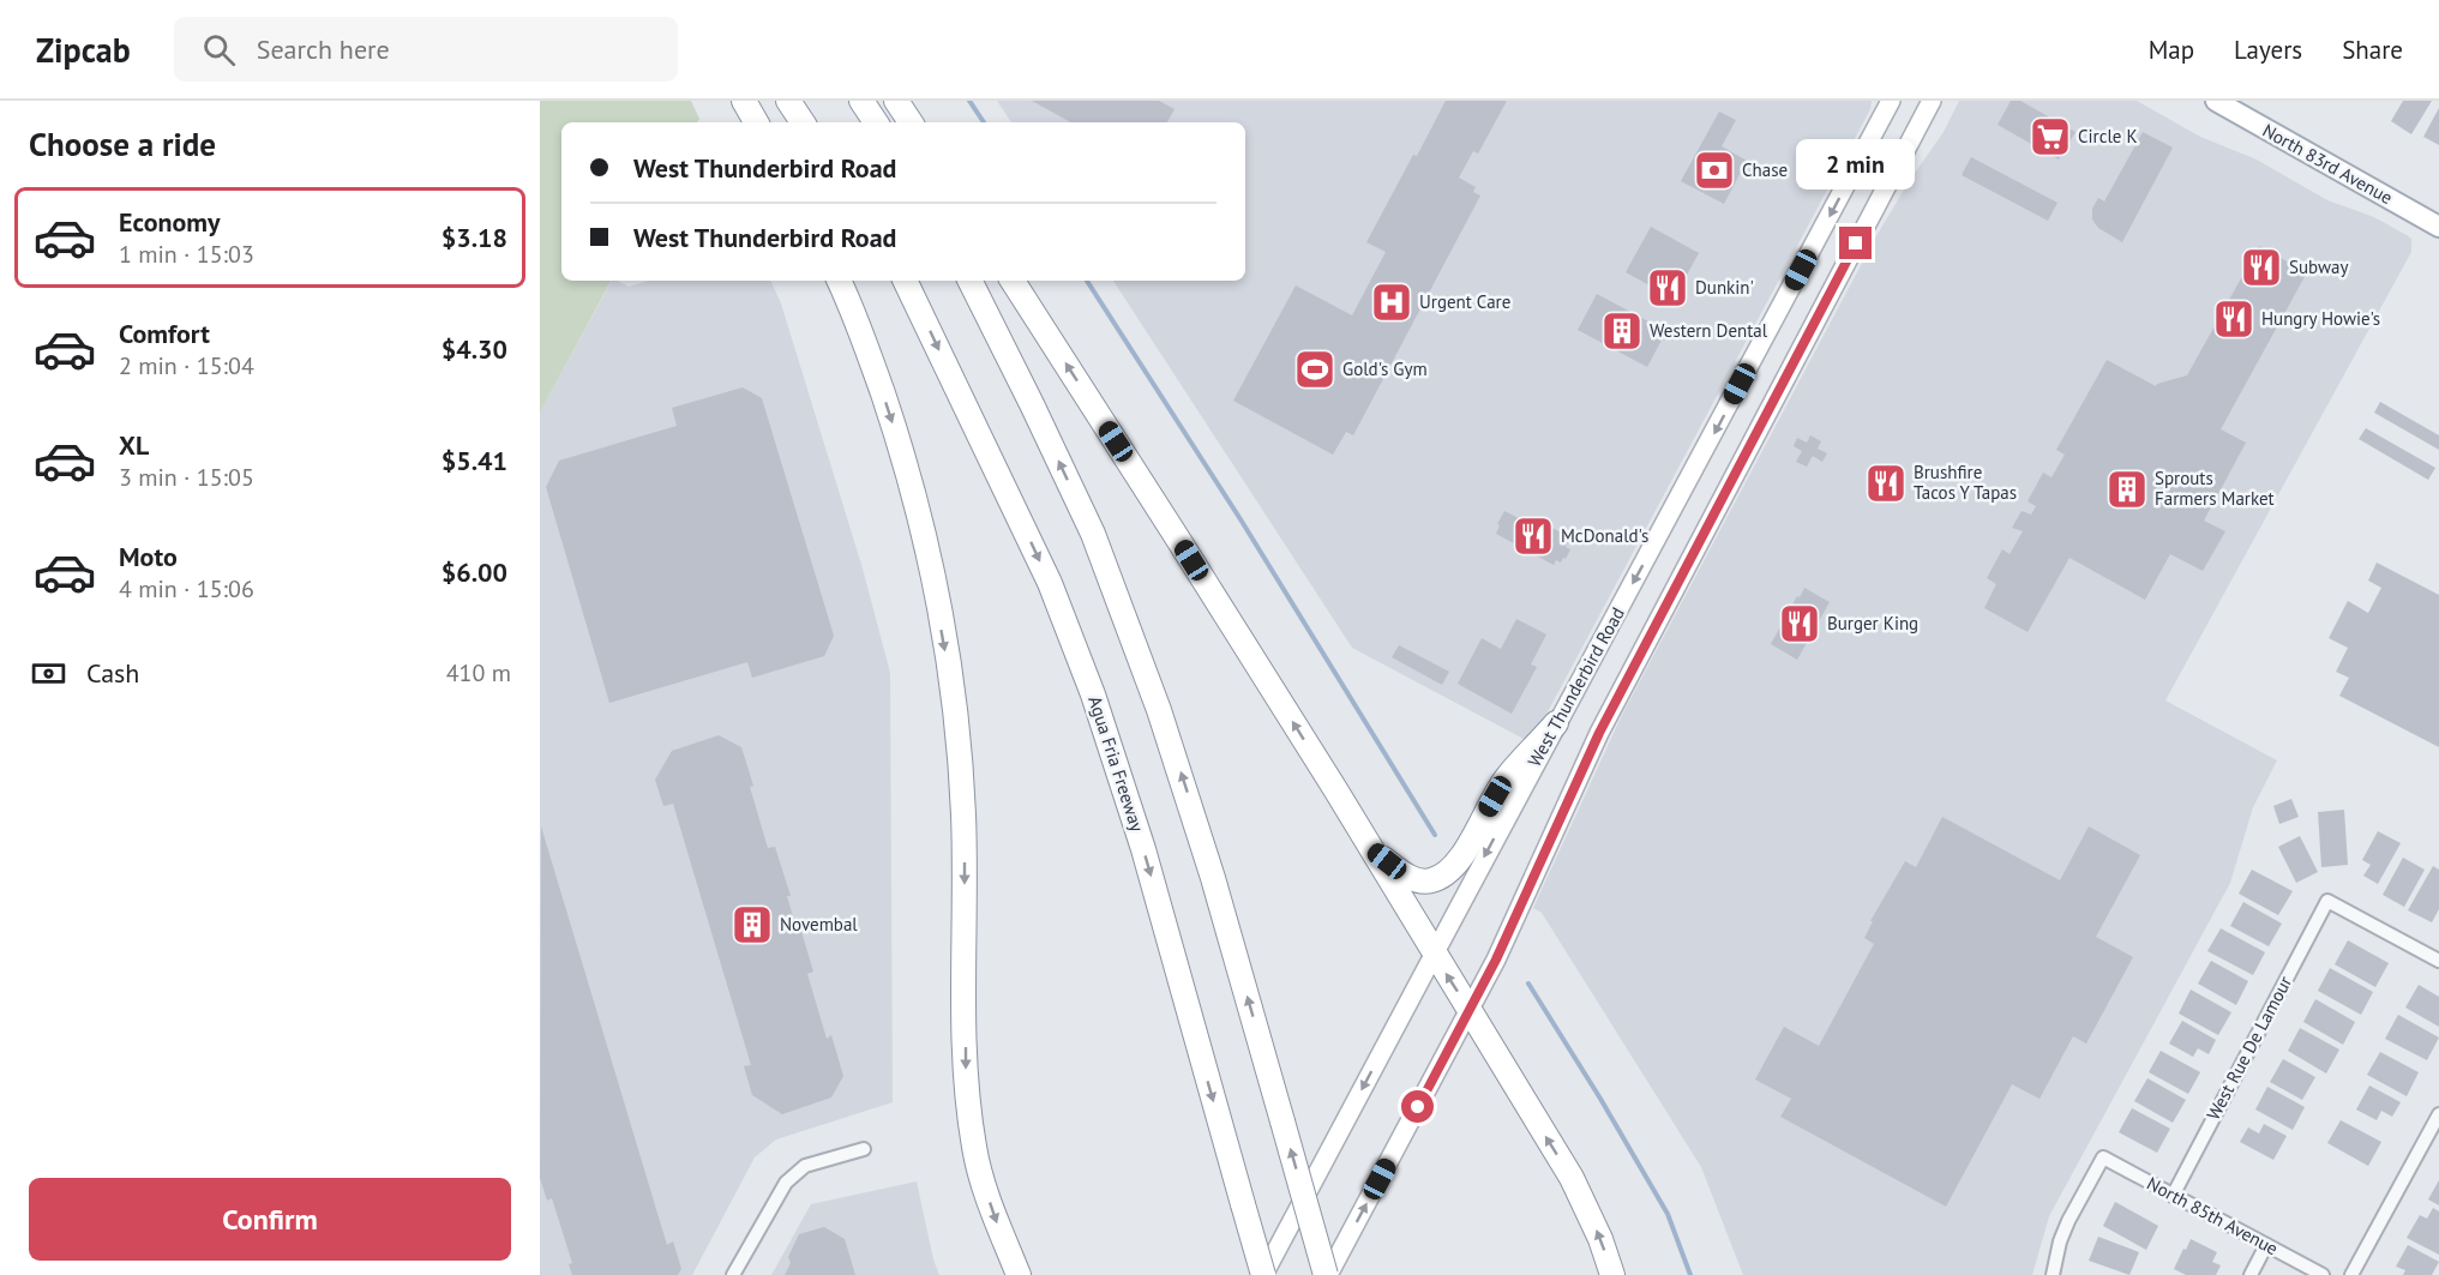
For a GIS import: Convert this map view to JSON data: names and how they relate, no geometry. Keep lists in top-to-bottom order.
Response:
{
  "streets": {
    "highway": ["Agua Fria Freeway"],
    "main road": ["North 83rd Avenue", "West Thunderbird Road"],
    "street": ["West Rue De Lamour", "North 85th Avenue"]
  },
  "crossings": [
    ["West Thunderbird Road", "Agua Fria Freeway"],
    ["West Rue De Lamour", "North 85th Avenue"]
  ],
  "places": {
    "supermarket": ["Circle K"],
    "bank": ["Chase"],
    "restaurant": [
      "Subway",
      "Dunkin'",
      "Hungry Howie's",
      "Brushfire Tacos Y Tapas",
      "McDonald's",
      "Burger King"
    ],
    "hospital": ["Urgent Care"],
    "building": ["Western Dental", "Sprouts Farmers Market", "Novembal"],
    "sports": ["Gold's Gym"]
  },
  "page": {
    "header": "Zipcab",
    "search": "Search here",
    "nav": ["Map", "Layers", "Share"],
    "heading": "Choose a ride",
    "banner": ["West Thunderbird Road", "West Thunderbird Road"],
    "bubble": "2 min",
    "list": [
      {
        "name": "Economy",
        "note": "1 min · 15:03",
        "value": "$3.18"
      },
      {
        "name": "Comfort",
        "note": "2 min · 15:04",
        "value": "$4.30"
      },
      {
        "name": "XL",
        "note": "3 min · 15:05",
        "value": "$5.41"
      },
      {
        "name": "Moto",
        "note": "4 min · 15:06",
        "value": "$6.00"
      }
    ],
    "pay": ["Cash", "410 m"],
    "buttons": "Confirm"
  }
}
